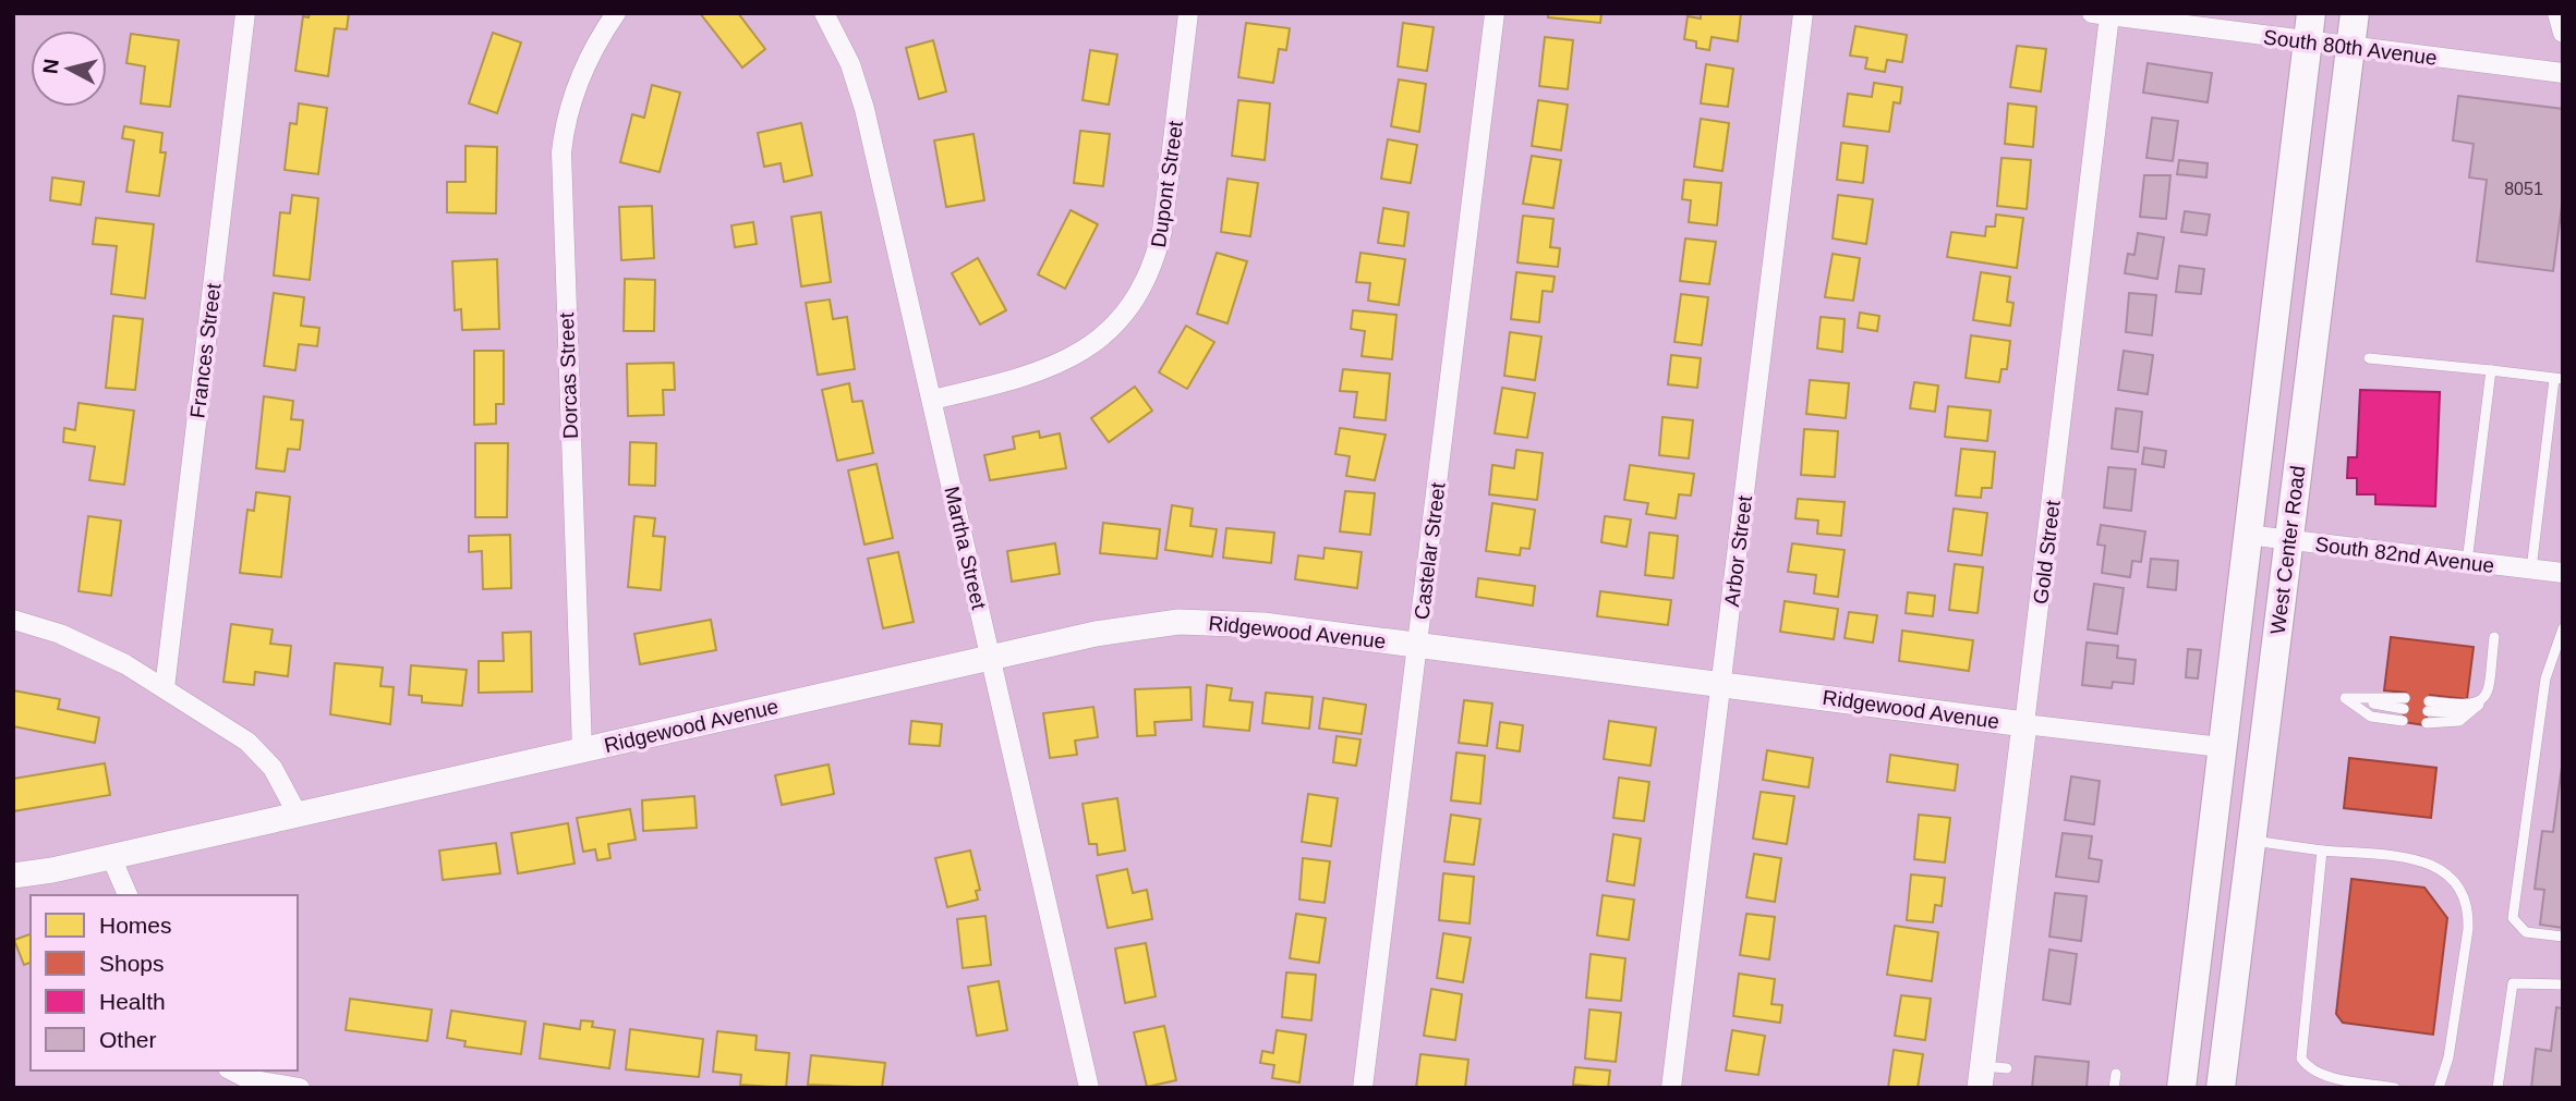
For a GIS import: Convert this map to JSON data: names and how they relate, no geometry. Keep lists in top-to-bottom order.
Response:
{
  "streets": {
    "main road": ["West Center Road", "Gold Street", "Ridgewood Avenue"],
    "street": [
      "South 80th Avenue",
      "Dupont Street",
      "Frances Street",
      "Dorcas Street",
      "Martha Street",
      "Castelar Street",
      "Arbor Street",
      "South 82nd Avenue"
    ]
  },
  "crossings": [
    ["South 80th Avenue", "West Center Road"],
    ["South 80th Avenue", "Gold Street"],
    ["Dupont Street", "Martha Street"],
    ["Dorcas Street", "Ridgewood Avenue"],
    ["Martha Street", "Ridgewood Avenue"],
    ["West Center Road", "South 82nd Avenue"],
    ["West Center Road", "Ridgewood Avenue"],
    ["Castelar Street", "Ridgewood Avenue"],
    ["Arbor Street", "Ridgewood Avenue"],
    ["Gold Street", "Ridgewood Avenue"]
  ],
  "house_numbers": ["8051"],
  "legend": [
    "Homes",
    "Shops",
    "Health",
    "Other"
  ],
  "north": "left"
}
